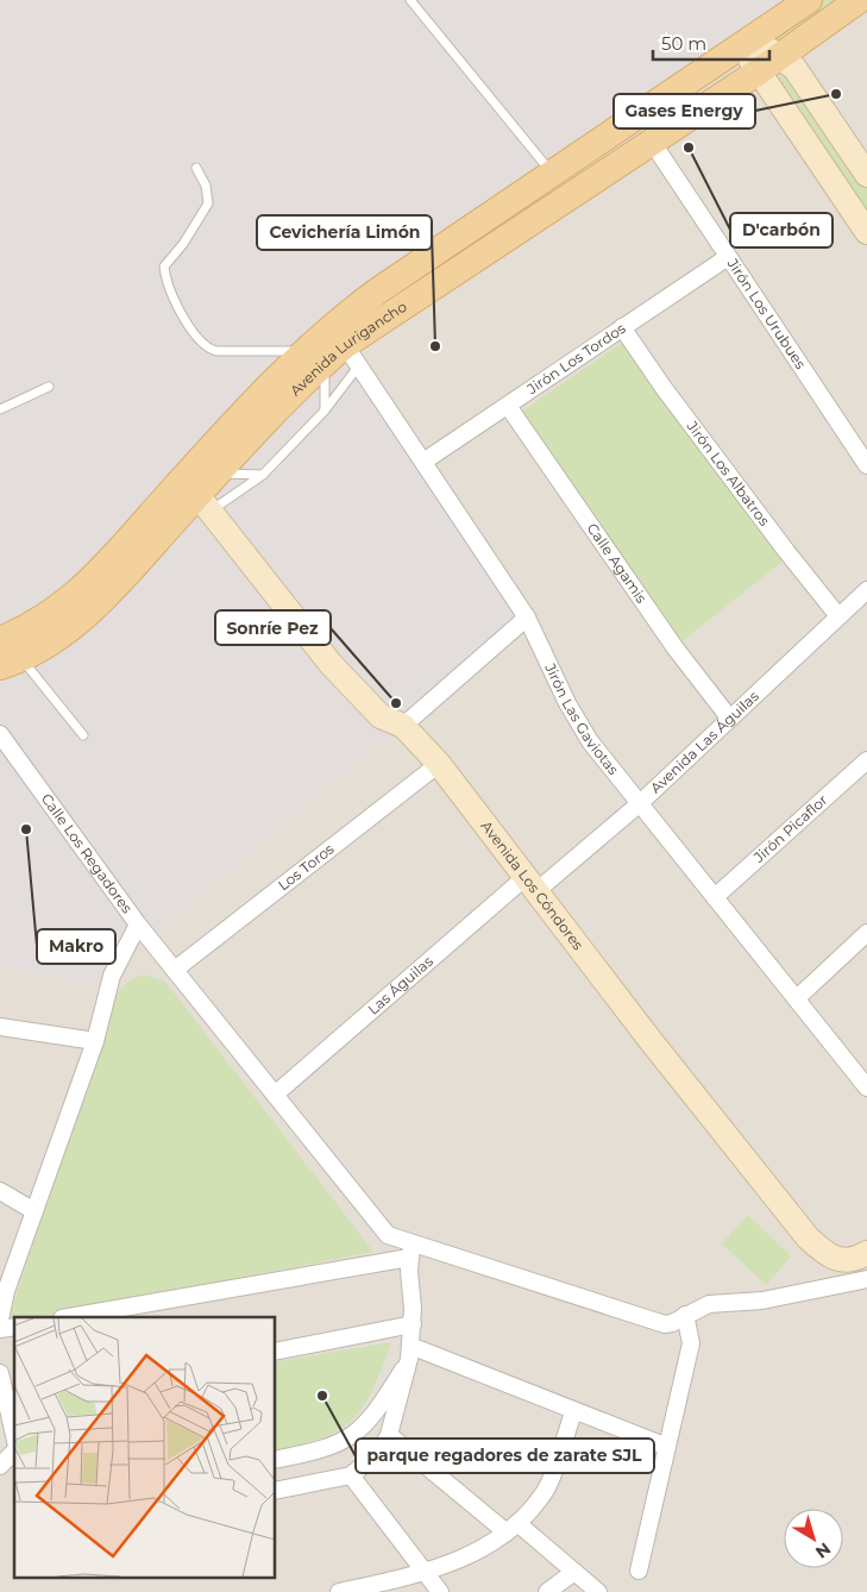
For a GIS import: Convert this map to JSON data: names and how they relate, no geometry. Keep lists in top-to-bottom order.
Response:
{
  "streets": {
    "main road": ["Avenida Lurigancho", "Avenida Los Cóndores"],
    "street": [
      "Jirón Los Urubues",
      "Jirón Los Tordos",
      "Jirón Los Albatros",
      "Calle Agamis",
      "Jirón Las Gaviotas",
      "Avenida Las Águilas",
      "Jirón Picaflor",
      "Calle Los Regadores",
      "Los Toros",
      "Las Águilas"
    ]
  },
  "crossings": [
    ["Jirón Los Urubues", "Avenida Lurigancho"],
    ["Jirón Los Urubues", "Jirón Los Tordos"],
    ["Avenida Lurigancho", "Jirón Las Gaviotas"],
    ["Avenida Lurigancho", "Avenida Los Cóndores"],
    ["Jirón Los Tordos", "Jirón Los Albatros"],
    ["Jirón Los Tordos", "Calle Agamis"],
    ["Jirón Los Tordos", "Jirón Las Gaviotas"],
    ["Jirón Los Albatros", "Avenida Las Águilas"],
    ["Calle Agamis", "Avenida Las Águilas"],
    ["Jirón Las Gaviotas", "Avenida Las Águilas"],
    ["Jirón Las Gaviotas", "Jirón Picaflor"],
    ["Avenida Las Águilas", "Avenida Los Cóndores"],
    ["Avenida Las Águilas", "Las Águilas"],
    ["Calle Los Regadores", "Los Toros"],
    ["Calle Los Regadores", "Las Águilas"],
    ["Los Toros", "Avenida Los Cóndores"],
    ["Avenida Los Cóndores", "Las Águilas"]
  ],
  "places": [
    "Gases Energy",
    "D'carbón",
    "Cevichería Limón",
    "Sonríe Pez",
    "Makro",
    "parque regadores de zarate SJL"
  ],
  "scale_bar": "50 m",
  "north": "bottom right"
}
